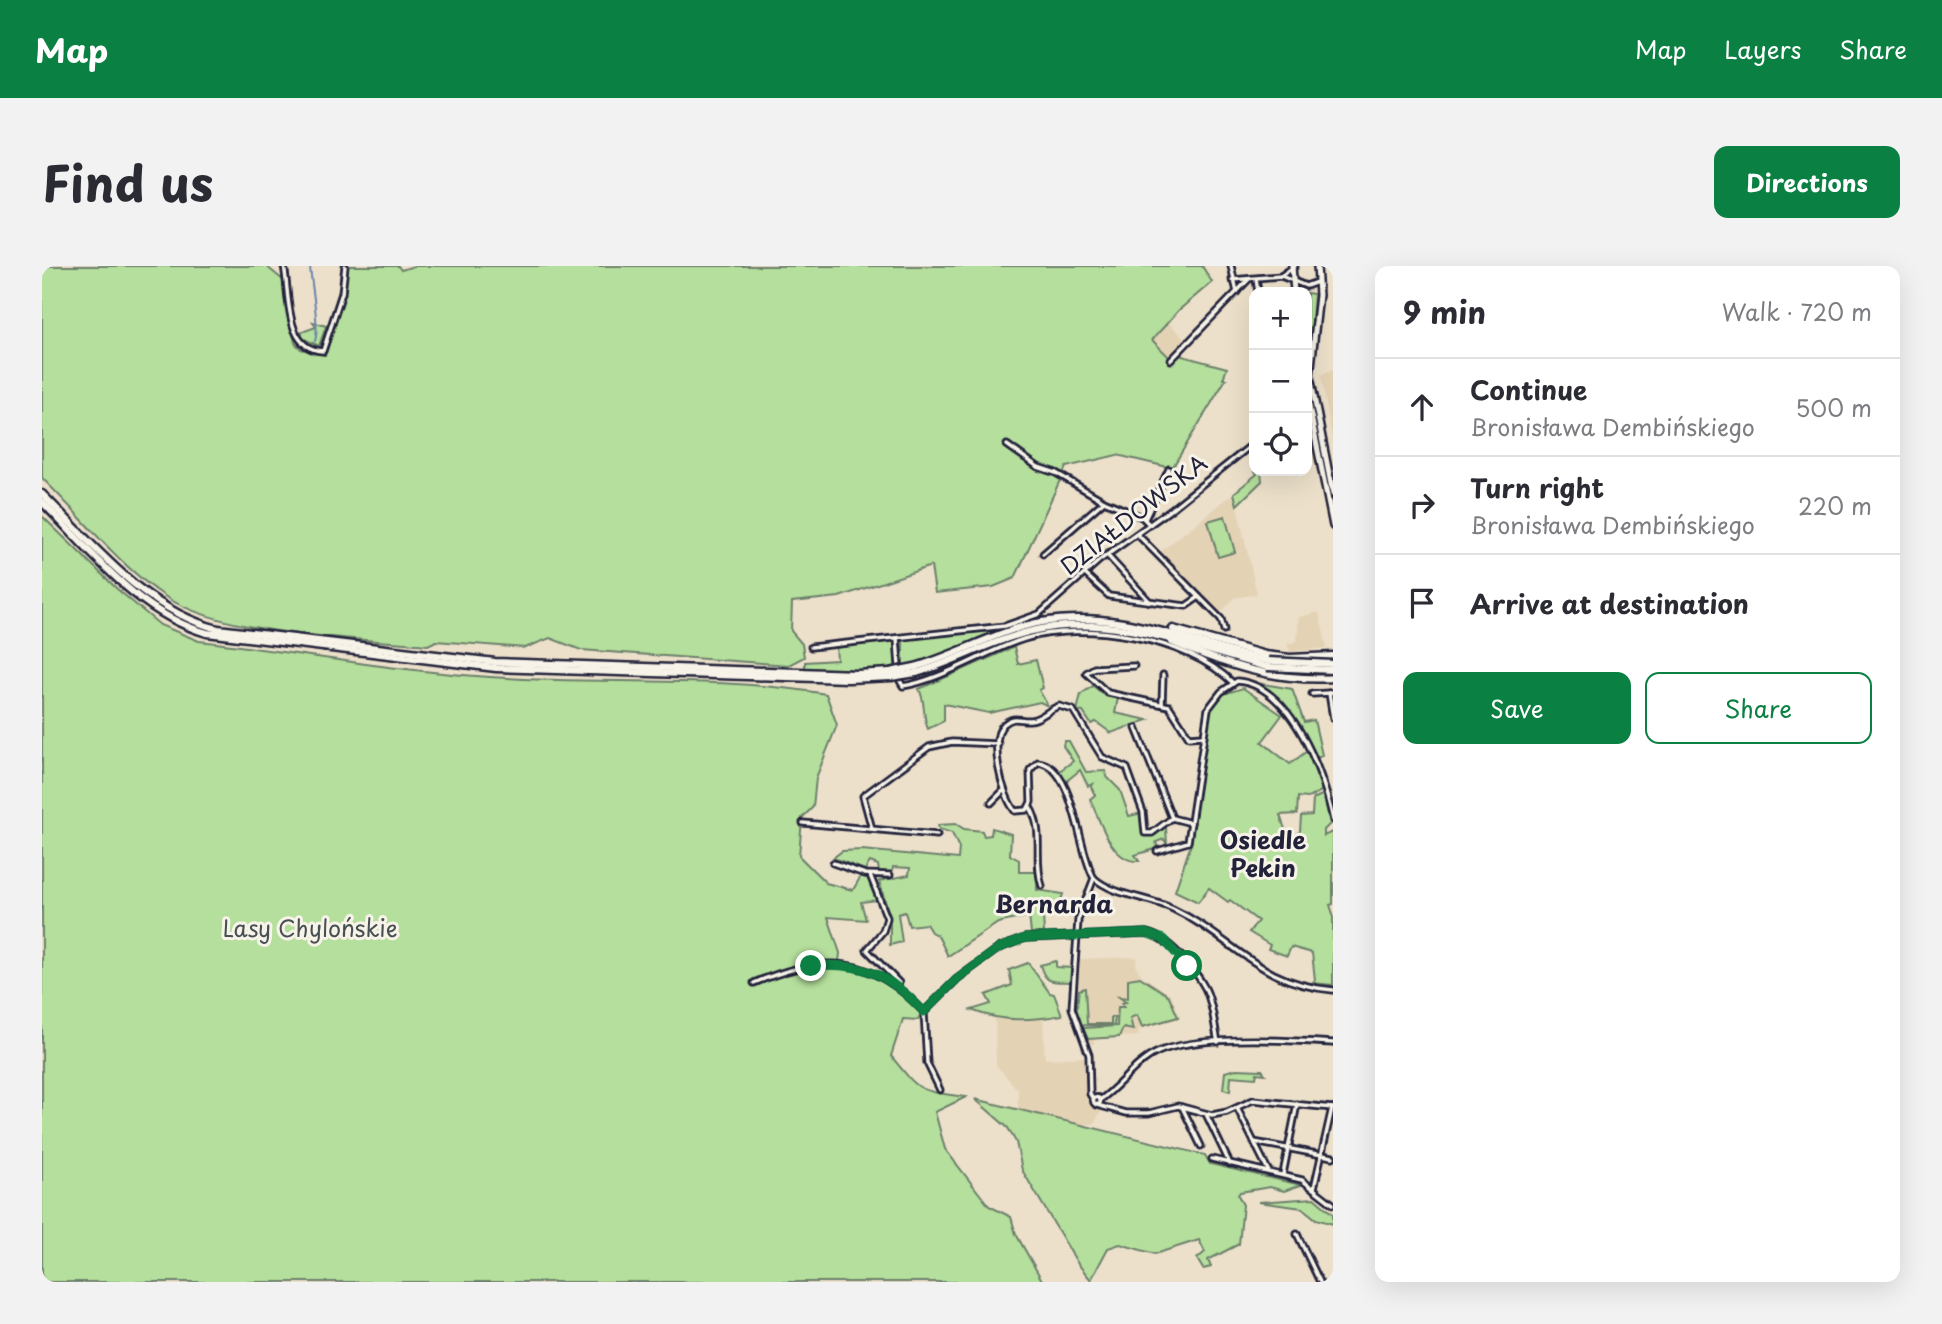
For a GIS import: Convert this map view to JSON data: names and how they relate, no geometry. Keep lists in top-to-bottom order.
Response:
{
  "streets": {
    "street": ["DZIAŁDOWSKA"]
  },
  "districts": ["Osiedle Pekin", "Bernarda"],
  "parks": ["Lasy Chylońskie"],
  "page": {
    "header": "Map",
    "nav": ["Map", "Layers", "Share"],
    "title": "Find us",
    "buttons": [
      "Directions",
      ["Save", "Share"]
    ],
    "heading": ["9 min", "Walk · 720 m"],
    "map_buttons": ["+", "−"],
    "list": [
      ["Continue", "Bronisława Dembińskiego", "500 m"],
      ["Turn right", "Bronisława Dembińskiego", "220 m"],
      "Arrive at destination"
    ]
  }
}
